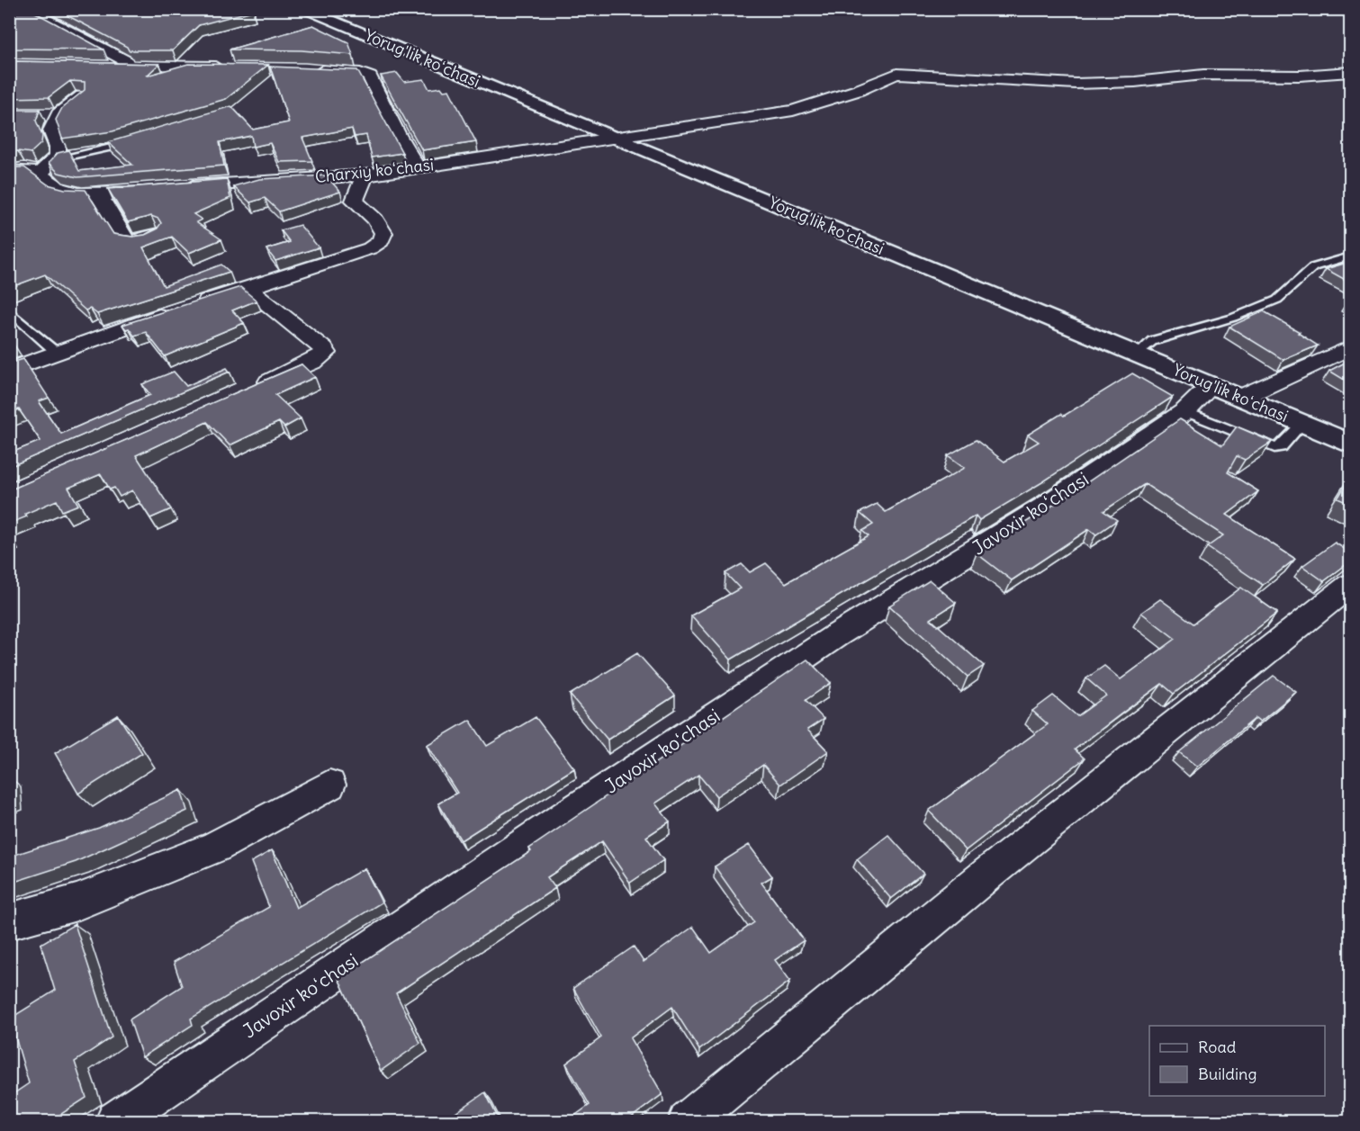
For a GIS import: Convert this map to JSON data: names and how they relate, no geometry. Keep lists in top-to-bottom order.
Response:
{
  "streets": {
    "main road": ["Yorug'lik koʻchasi"],
    "street": ["Charxiy koʻchasi", "Javoxir koʻchasi"]
  },
  "crossings": [
    ["Yorug'lik koʻchasi", "Charxiy koʻchasi"],
    ["Yorug'lik koʻchasi", "Javoxir koʻchasi"]
  ],
  "legend": ["Road", "Building"]
}
